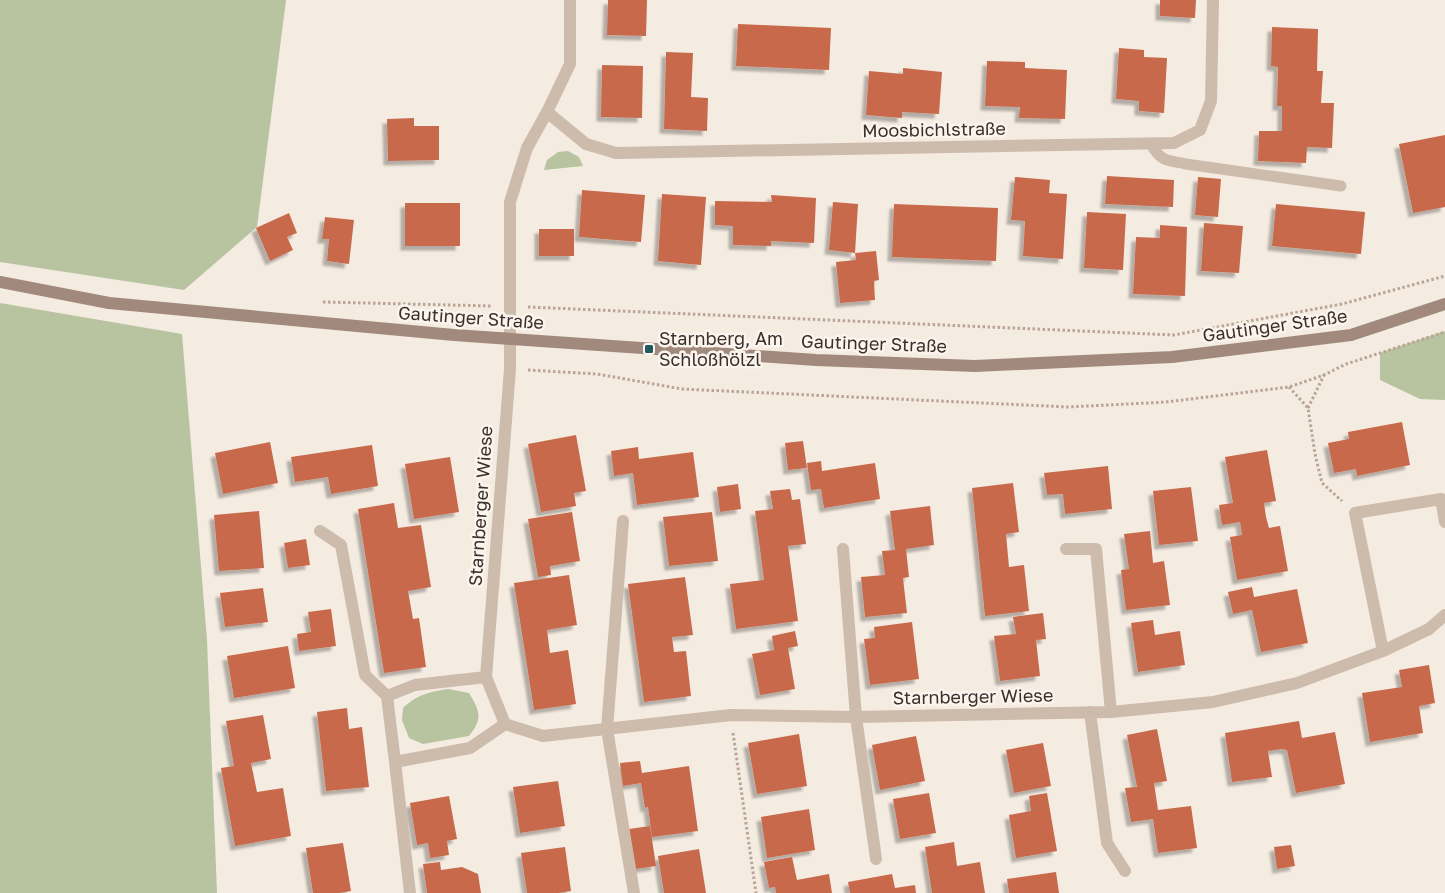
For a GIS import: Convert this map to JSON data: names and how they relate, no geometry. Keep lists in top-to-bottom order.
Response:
{
  "streets": {
    "main road": ["Gautinger Straße"],
    "street": ["Moosbichlstraße", "Starnberger Wiese"]
  },
  "crossings": [
    ["Moosbichlstraße", "Starnberger Wiese"],
    ["Gautinger Straße", "Starnberger Wiese"]
  ],
  "places": {
    "transit": ["Starnberg, Am Schloßhölzl"]
  }
}
